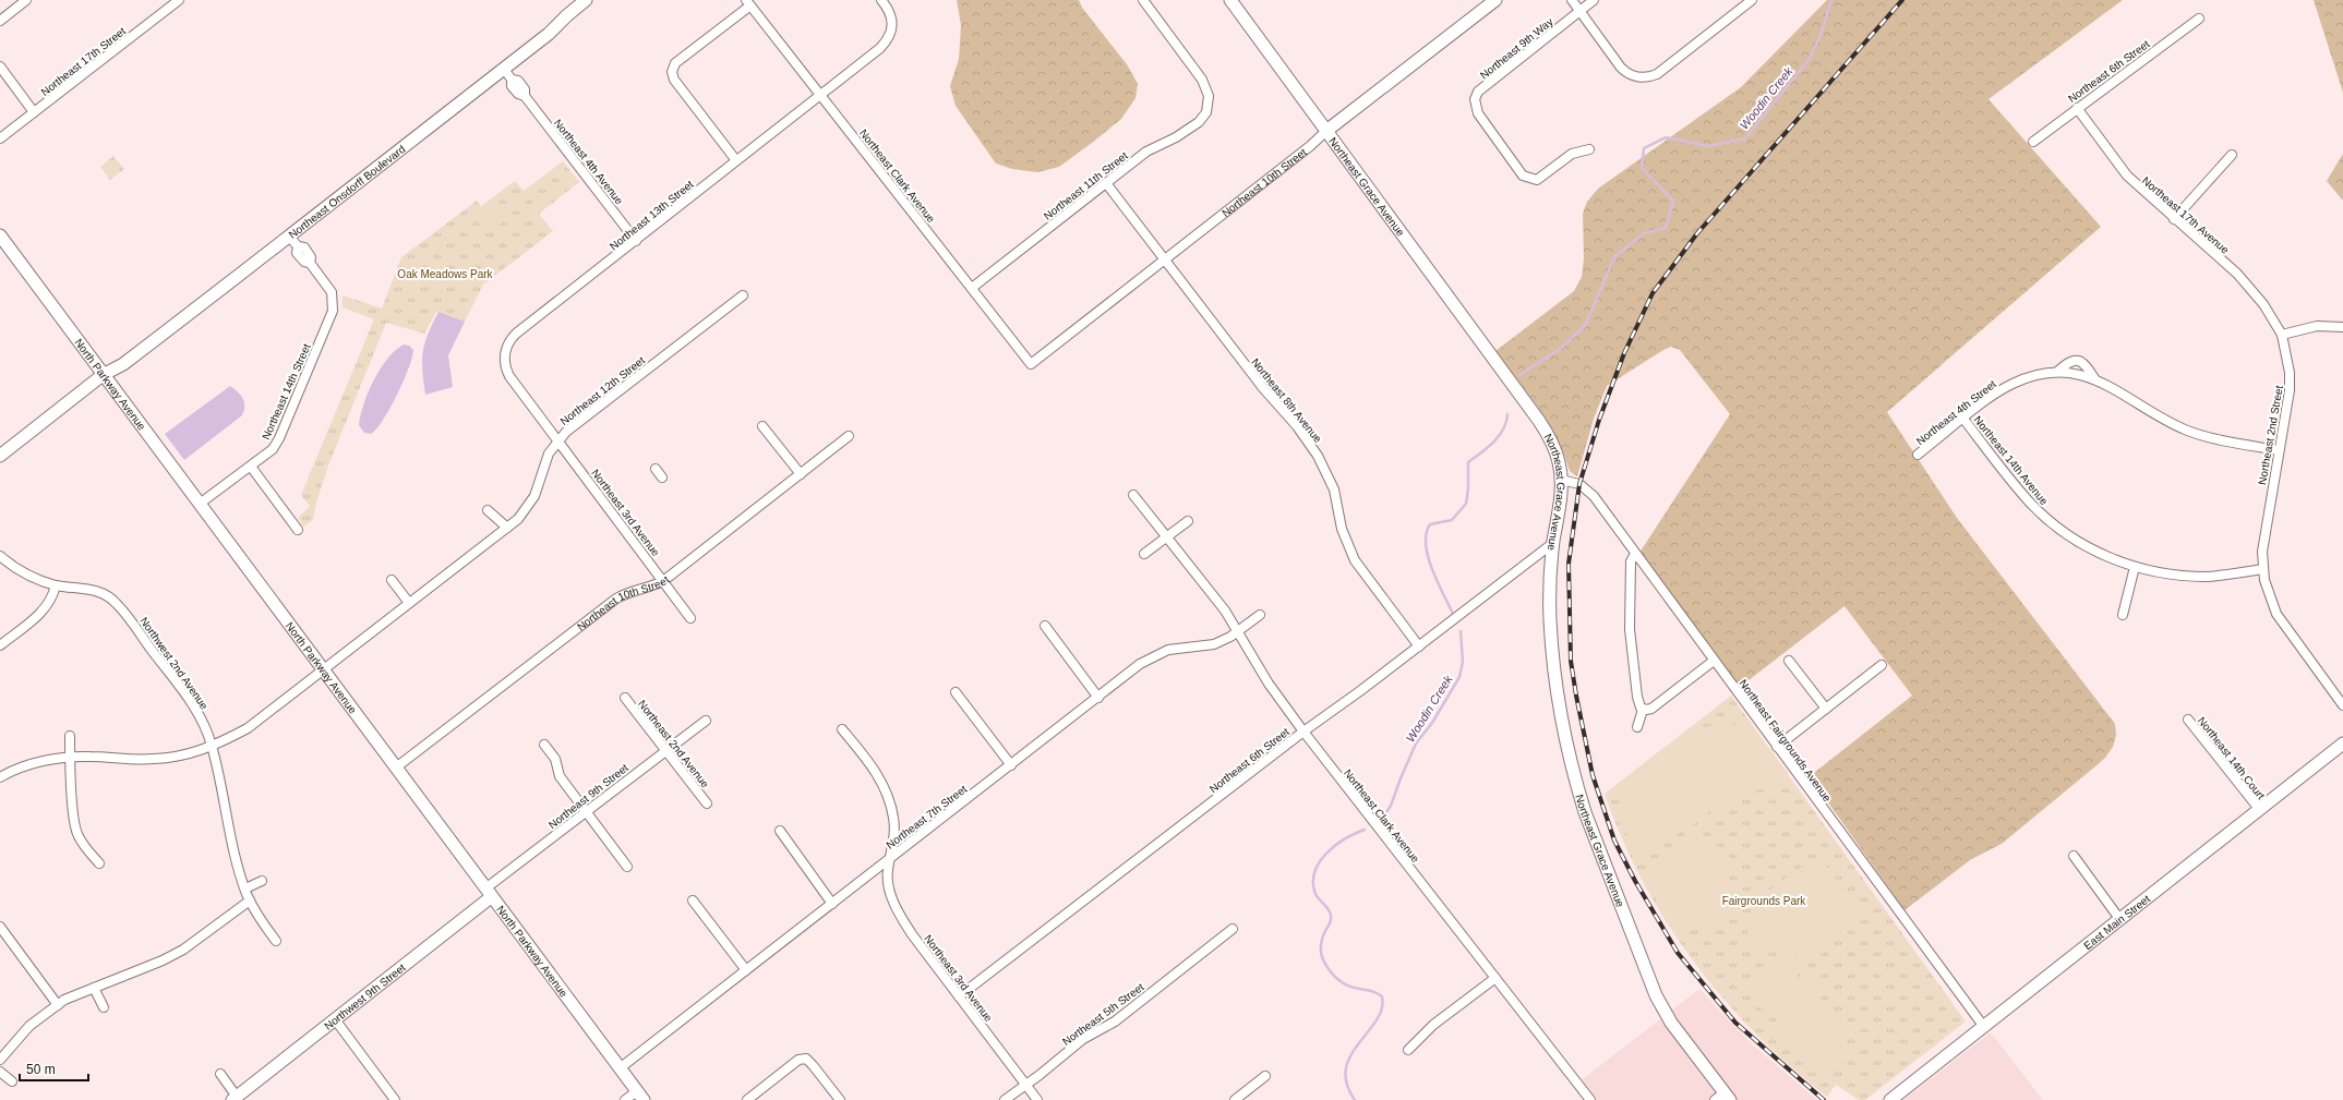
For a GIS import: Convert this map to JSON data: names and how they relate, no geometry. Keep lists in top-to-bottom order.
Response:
{
  "streets": {
    "street": [
      "Northeast 9th Way",
      "Northeast 17th Street",
      "Northeast 6th Street",
      "Northeast 4th Avenue",
      "Northeast Clark Avenue",
      "Northeast 10th Street",
      "Northeast 11th Street",
      "Northeast Grace Avenue",
      "Northeast Onsdorff Boulevard",
      "Northeast 13th Street",
      "Northeast 17th Avenue",
      "North Parkway Avenue",
      "Northeast 12th Street",
      "Northeast 14th Street",
      "Northeast 8th Avenue",
      "Northeast 4th Street",
      "Northeast 2nd Street",
      "Northeast 14th Avenue",
      "Northeast 3rd Avenue",
      "Northwest 2nd Avenue",
      "Northeast Fairgrounds Avenue",
      "Northeast 2nd Avenue",
      "Northeast 14th Court",
      "Northeast 9th Street",
      "Northeast 7th Street",
      "East Main Street",
      "Northwest 9th Street",
      "Northeast 5th Street"
    ]
  },
  "crossings": [
    ["Northeast 6th Street", "Northeast Clark Avenue"],
    ["Northeast 6th Street", "Northeast Grace Avenue"],
    ["Northeast 6th Street", "Northeast 17th Avenue"],
    ["Northeast 6th Street", "Northeast 8th Avenue"],
    ["Northeast 6th Street", "Northeast 3rd Avenue"],
    ["Northeast 4th Avenue", "Northeast Onsdorff Boulevard"],
    ["Northeast 4th Avenue", "Northeast 13th Street"],
    ["Northeast Clark Avenue", "Northeast 10th Street"],
    ["Northeast Clark Avenue", "Northeast 11th Street"],
    ["Northeast Clark Avenue", "Northeast 13th Street"],
    ["Northeast Clark Avenue", "Northeast 7th Street"],
    ["Northeast 10th Street", "Northeast Grace Avenue"],
    ["Northeast 10th Street", "North Parkway Avenue"],
    ["Northeast 10th Street", "Northeast 8th Avenue"],
    ["Northeast 10th Street", "Northeast 3rd Avenue"],
    ["Northeast 11th Street", "Northeast 8th Avenue"],
    ["Northeast Grace Avenue", "Northeast Fairgrounds Avenue"],
    ["Northeast Onsdorff Boulevard", "North Parkway Avenue"],
    ["Northeast Onsdorff Boulevard", "Northeast 14th Street"],
    ["Northeast 13th Street", "Northeast 12th Street"],
    ["Northeast 13th Street", "Northeast 3rd Avenue"],
    ["Northeast 17th Avenue", "Northeast 2nd Street"],
    ["North Parkway Avenue", "Northeast 12th Street"],
    ["North Parkway Avenue", "Northeast 14th Street"],
    ["North Parkway Avenue", "Northeast 9th Street"],
    ["North Parkway Avenue", "Northeast 7th Street"],
    ["North Parkway Avenue", "Northwest 9th Street"],
    ["Northeast 12th Street", "Northeast 3rd Avenue"],
    ["Northeast 12th Street", "Northwest 2nd Avenue"],
    ["Northeast 4th Street", "Northeast 14th Avenue"],
    ["Northeast 2nd Street", "Northeast 14th Avenue"],
    ["Northeast 3rd Avenue", "Northeast 7th Street"],
    ["Northeast 3rd Avenue", "Northeast 5th Street"],
    ["Northeast Fairgrounds Avenue", "East Main Street"],
    ["Northeast 2nd Avenue", "Northeast 9th Street"],
    ["Northeast 14th Court", "East Main Street"],
    ["Northeast 9th Street", "Northwest 9th Street"]
  ],
  "water": ["Woodin Creek"],
  "parks": ["Oak Meadows Park", "Fairgrounds Park"],
  "scale_bar": "50 m"
}
